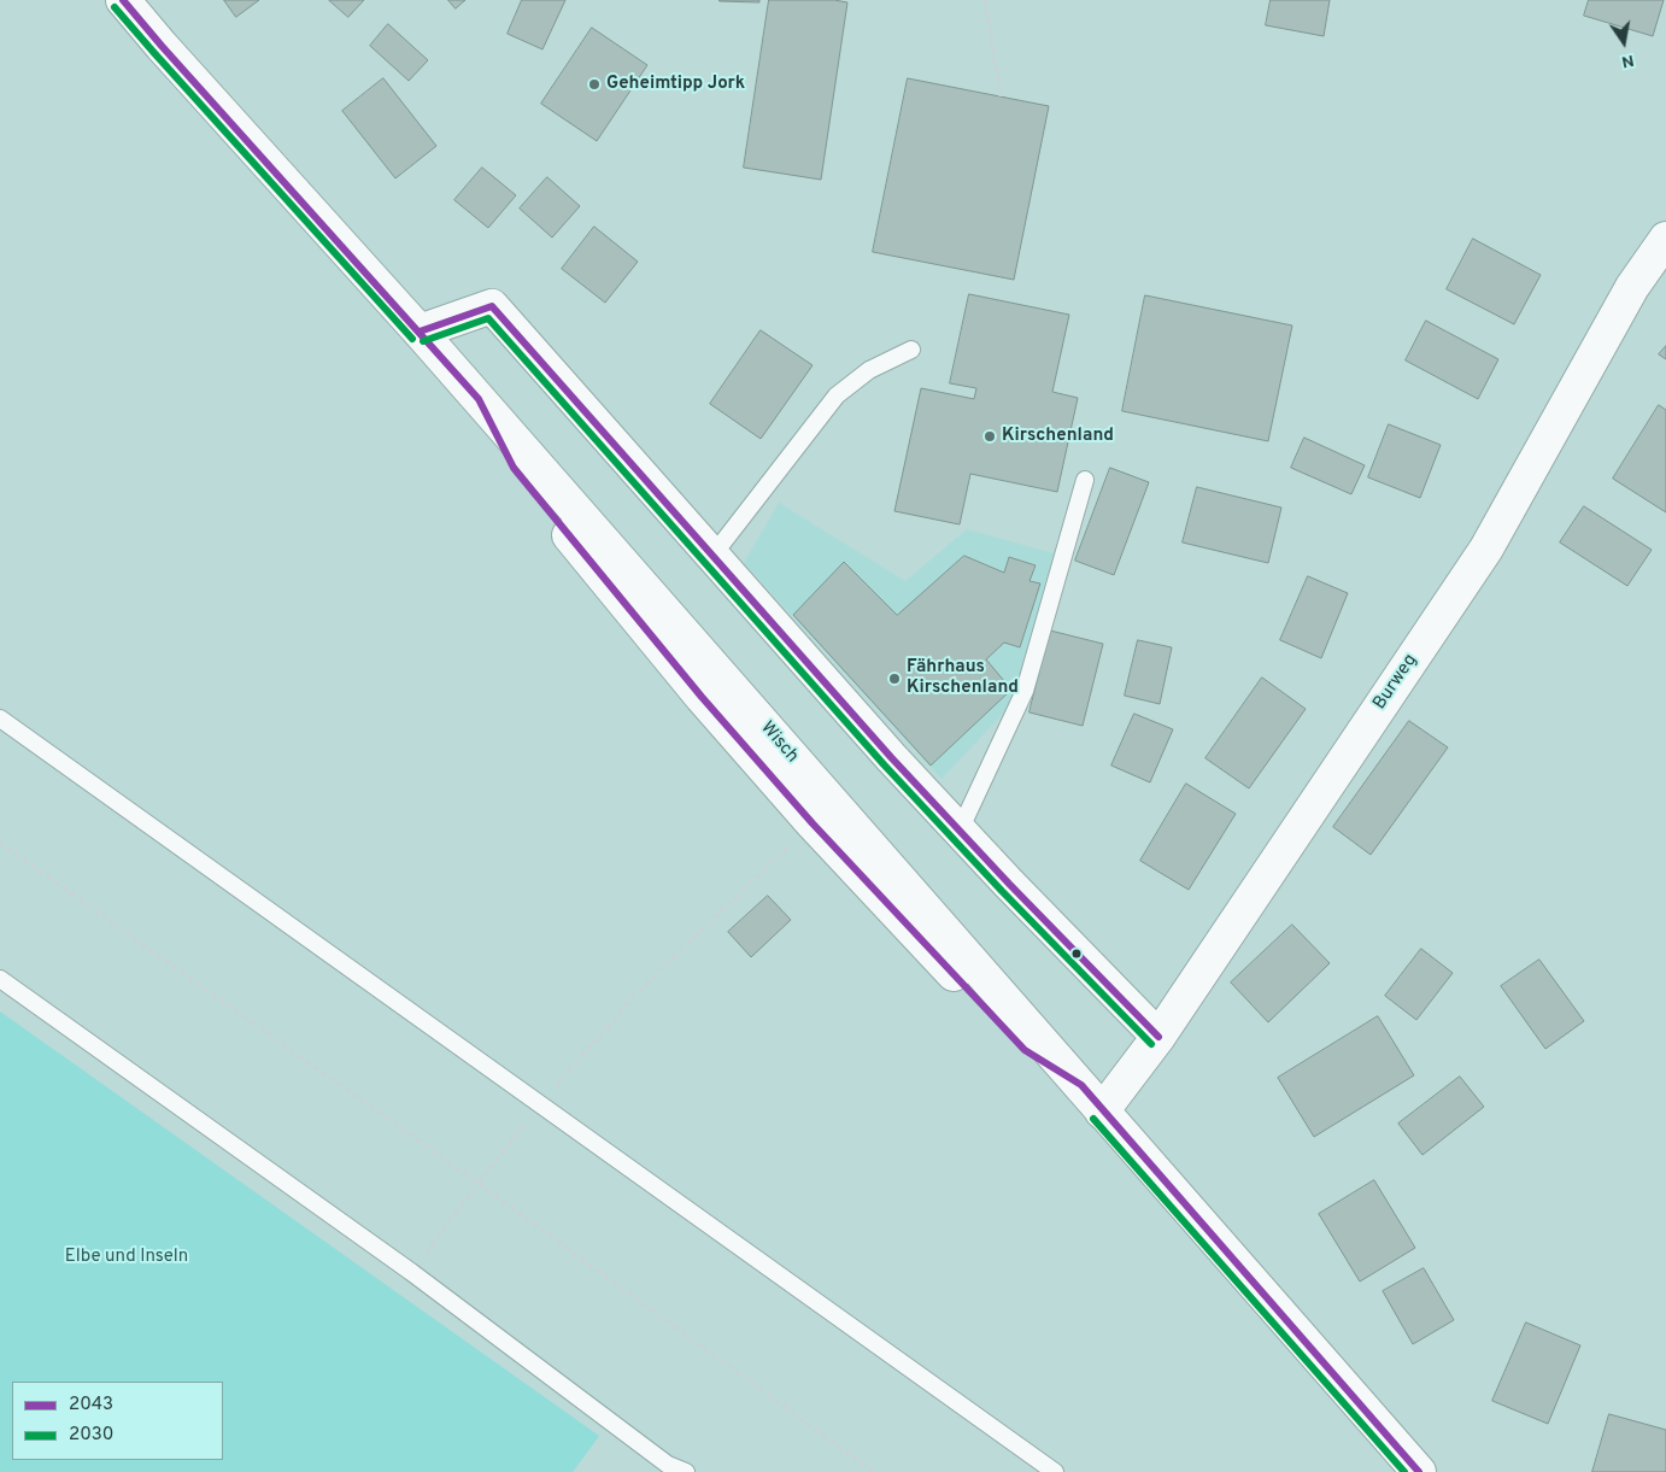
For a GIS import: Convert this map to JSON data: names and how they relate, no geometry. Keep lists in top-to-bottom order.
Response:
{
  "streets": {
    "street": ["Burweg", "Wisch"]
  },
  "crossings": [
    ["Burweg", "Wisch"]
  ],
  "parks": ["Elbe und Inseln"],
  "places": ["Geheimtipp Jork", "Kirschenland", "Fährhaus Kirschenland"],
  "lines": ["transit line 2043", "transit line 2030"],
  "legend": ["2043", "2030"],
  "north": "bottom"
}
